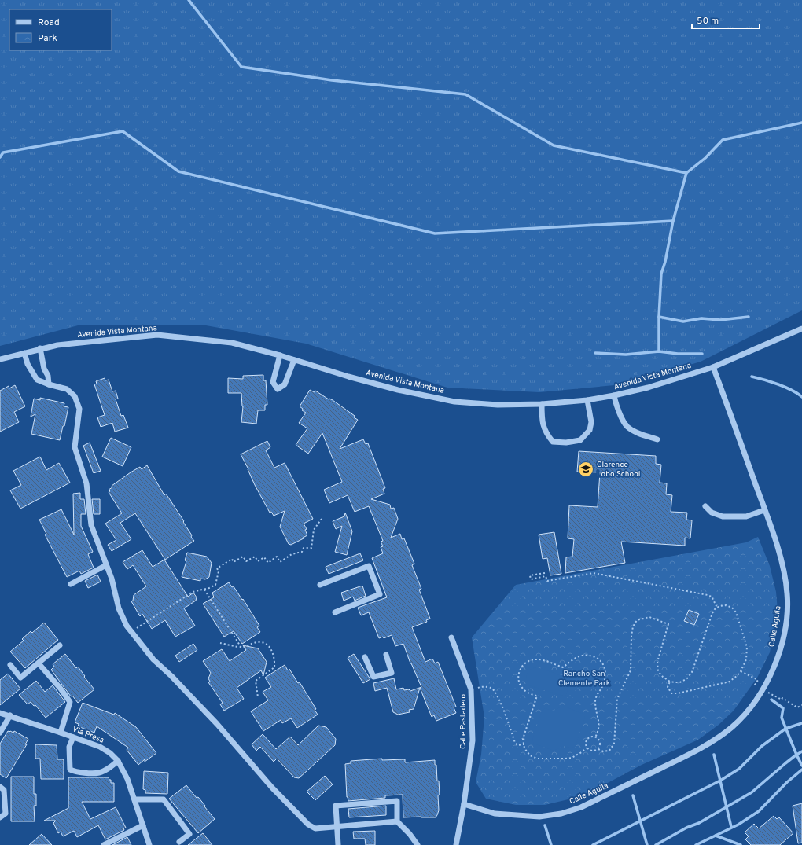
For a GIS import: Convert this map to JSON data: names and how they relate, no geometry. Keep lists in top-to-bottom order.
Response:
{
  "streets": {
    "street": [
      "Avenida Vista Montana",
      "Calle Aguila",
      "Calle Pastadero",
      "Via Presa"
    ]
  },
  "crossings": [
    ["Avenida Vista Montana", "Calle Aguila"],
    ["Calle Aguila", "Calle Pastadero"]
  ],
  "parks": ["Rancho San Clemente Park"],
  "places": {
    "school or university": ["Clarence Lobo School"]
  },
  "legend": ["Road", "Park"],
  "scale_bar": "50 m"
}
